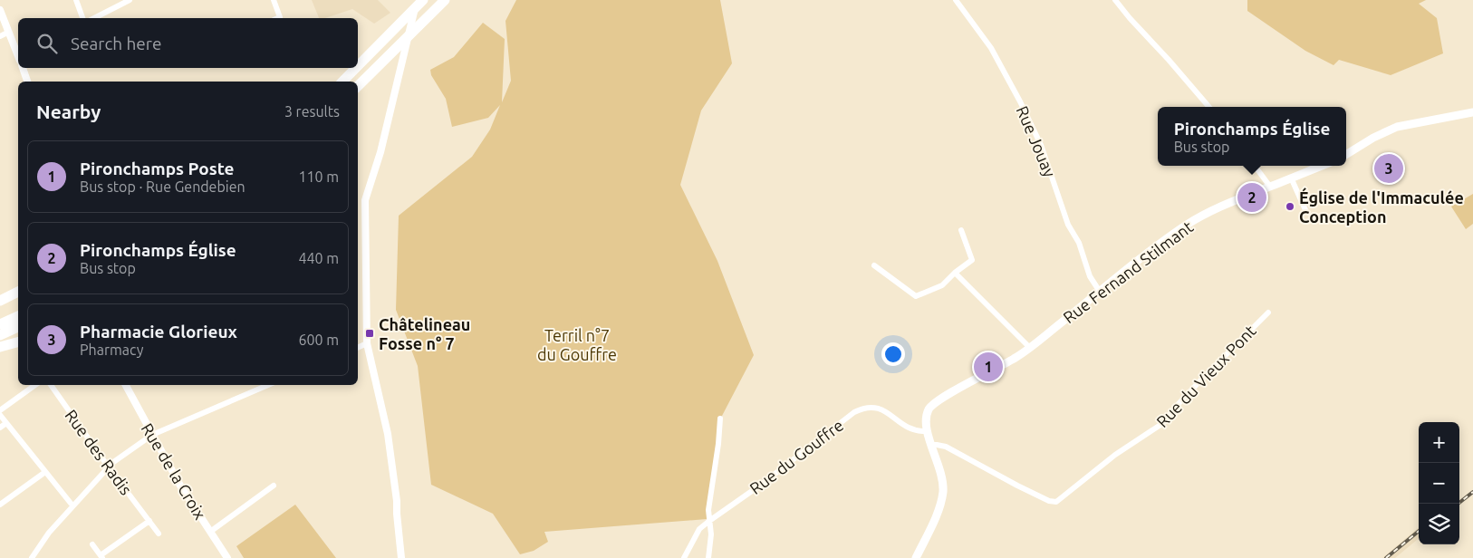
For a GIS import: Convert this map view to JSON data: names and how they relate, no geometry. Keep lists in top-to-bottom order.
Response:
{
  "streets": {
    "main road": ["Rue Fernand Stilmant"],
    "street": [
      "Rue Jouay",
      "Rue du Vieux Pont",
      "Rue des Radis",
      "Rue du Gouffre",
      "Rue de la Croix"
    ]
  },
  "crossings": [
    ["Rue Jouay", "Rue Fernand Stilmant"],
    ["Rue Fernand Stilmant", "Rue du Gouffre"]
  ],
  "parks": ["Terril n°7 du Gouffre"],
  "places": {
    "other": ["Église de l'Immaculée Conception"],
    "transit": ["Châtelineau Fosse n° 7"]
  },
  "page": {
    "search": "Search here",
    "heading": ["Nearby", "3 results"],
    "popup": ["Pironchamps Église", "Bus stop"],
    "list": [
      {
        "mark": "1",
        "name": "Pironchamps Poste",
        "note": "Bus stop · Rue Gendebien",
        "value": "110 m"
      },
      {
        "mark": "2",
        "name": "Pironchamps Église",
        "note": "Bus stop",
        "value": "440 m"
      },
      {
        "mark": "3",
        "name": "Pharmacie Glorieux",
        "note": "Pharmacy",
        "value": "600 m"
      }
    ],
    "pins": ["3", "2", "1"],
    "map_buttons": ["+", "−"]
  }
}
